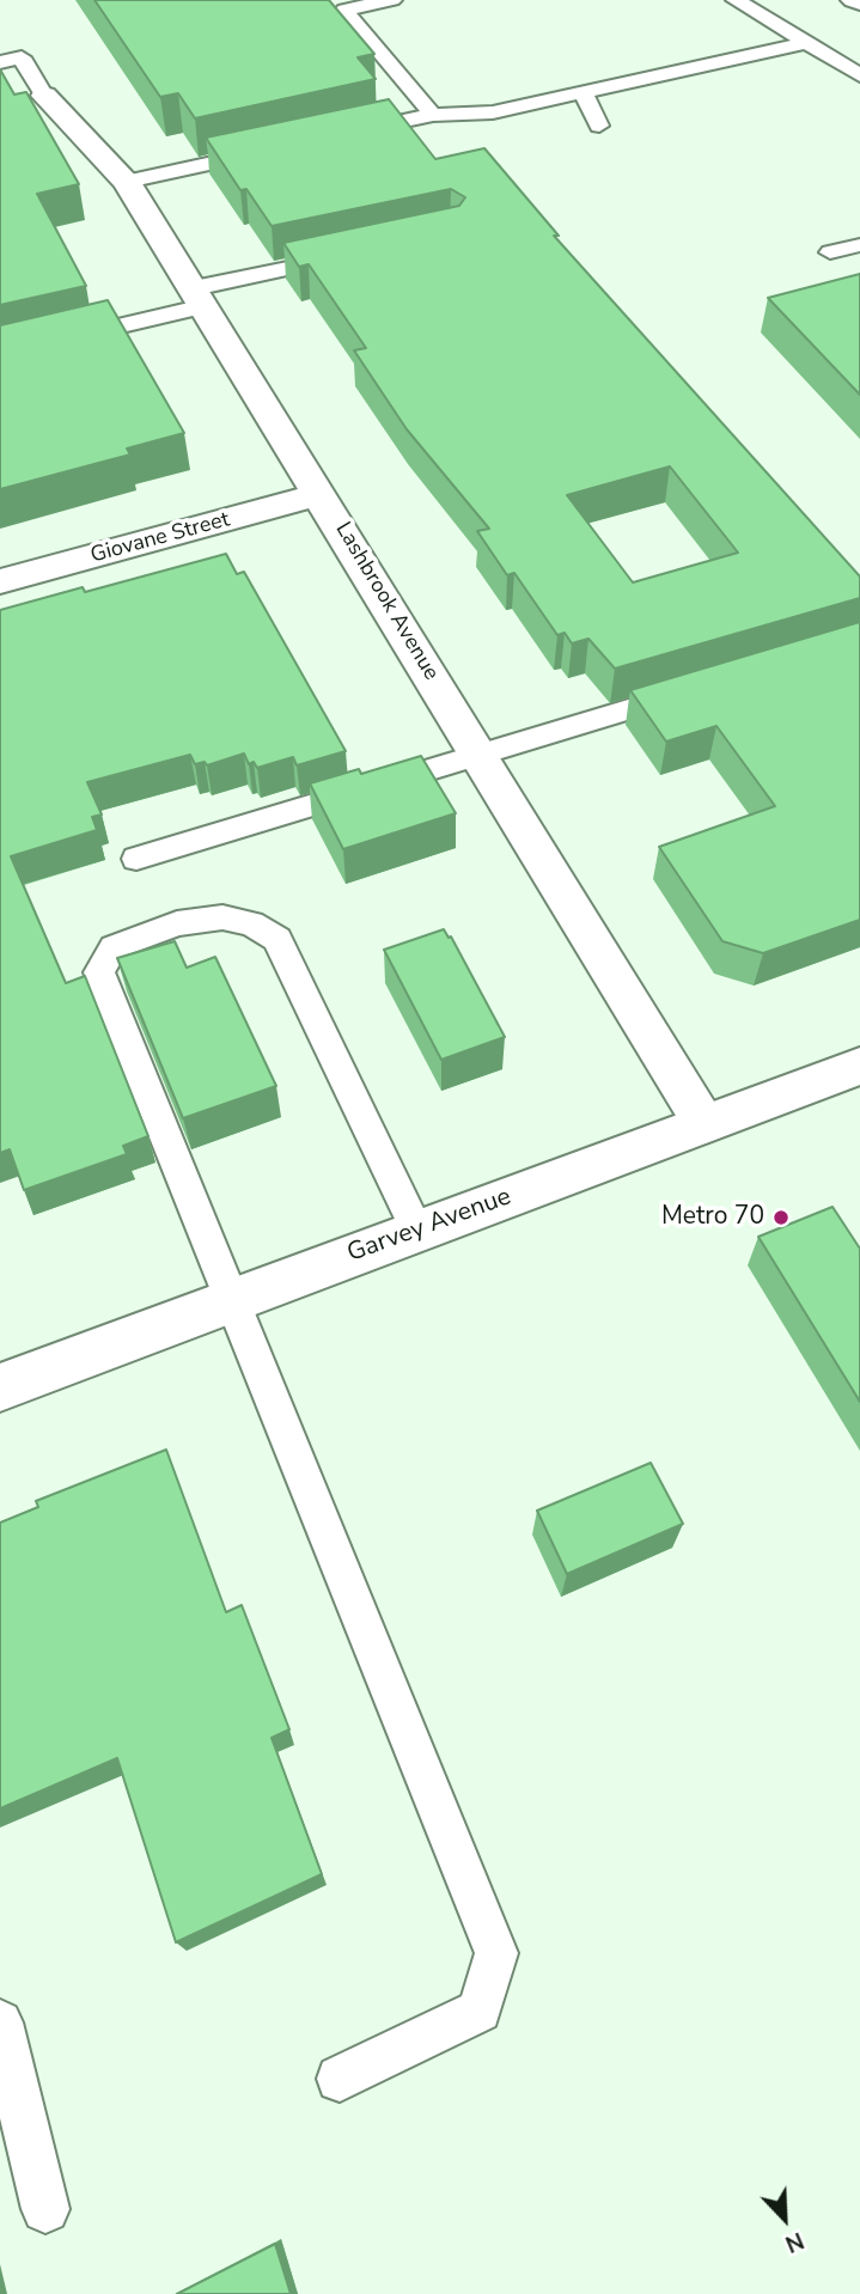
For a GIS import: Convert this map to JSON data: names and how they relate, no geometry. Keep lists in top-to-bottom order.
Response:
{
  "streets": {
    "street": ["Giovane Street", "Lashbrook Avenue", "Garvey Avenue"]
  },
  "crossings": [
    ["Giovane Street", "Lashbrook Avenue"],
    ["Lashbrook Avenue", "Garvey Avenue"]
  ],
  "places": ["Metro 70"],
  "north": "bottom right"
}
